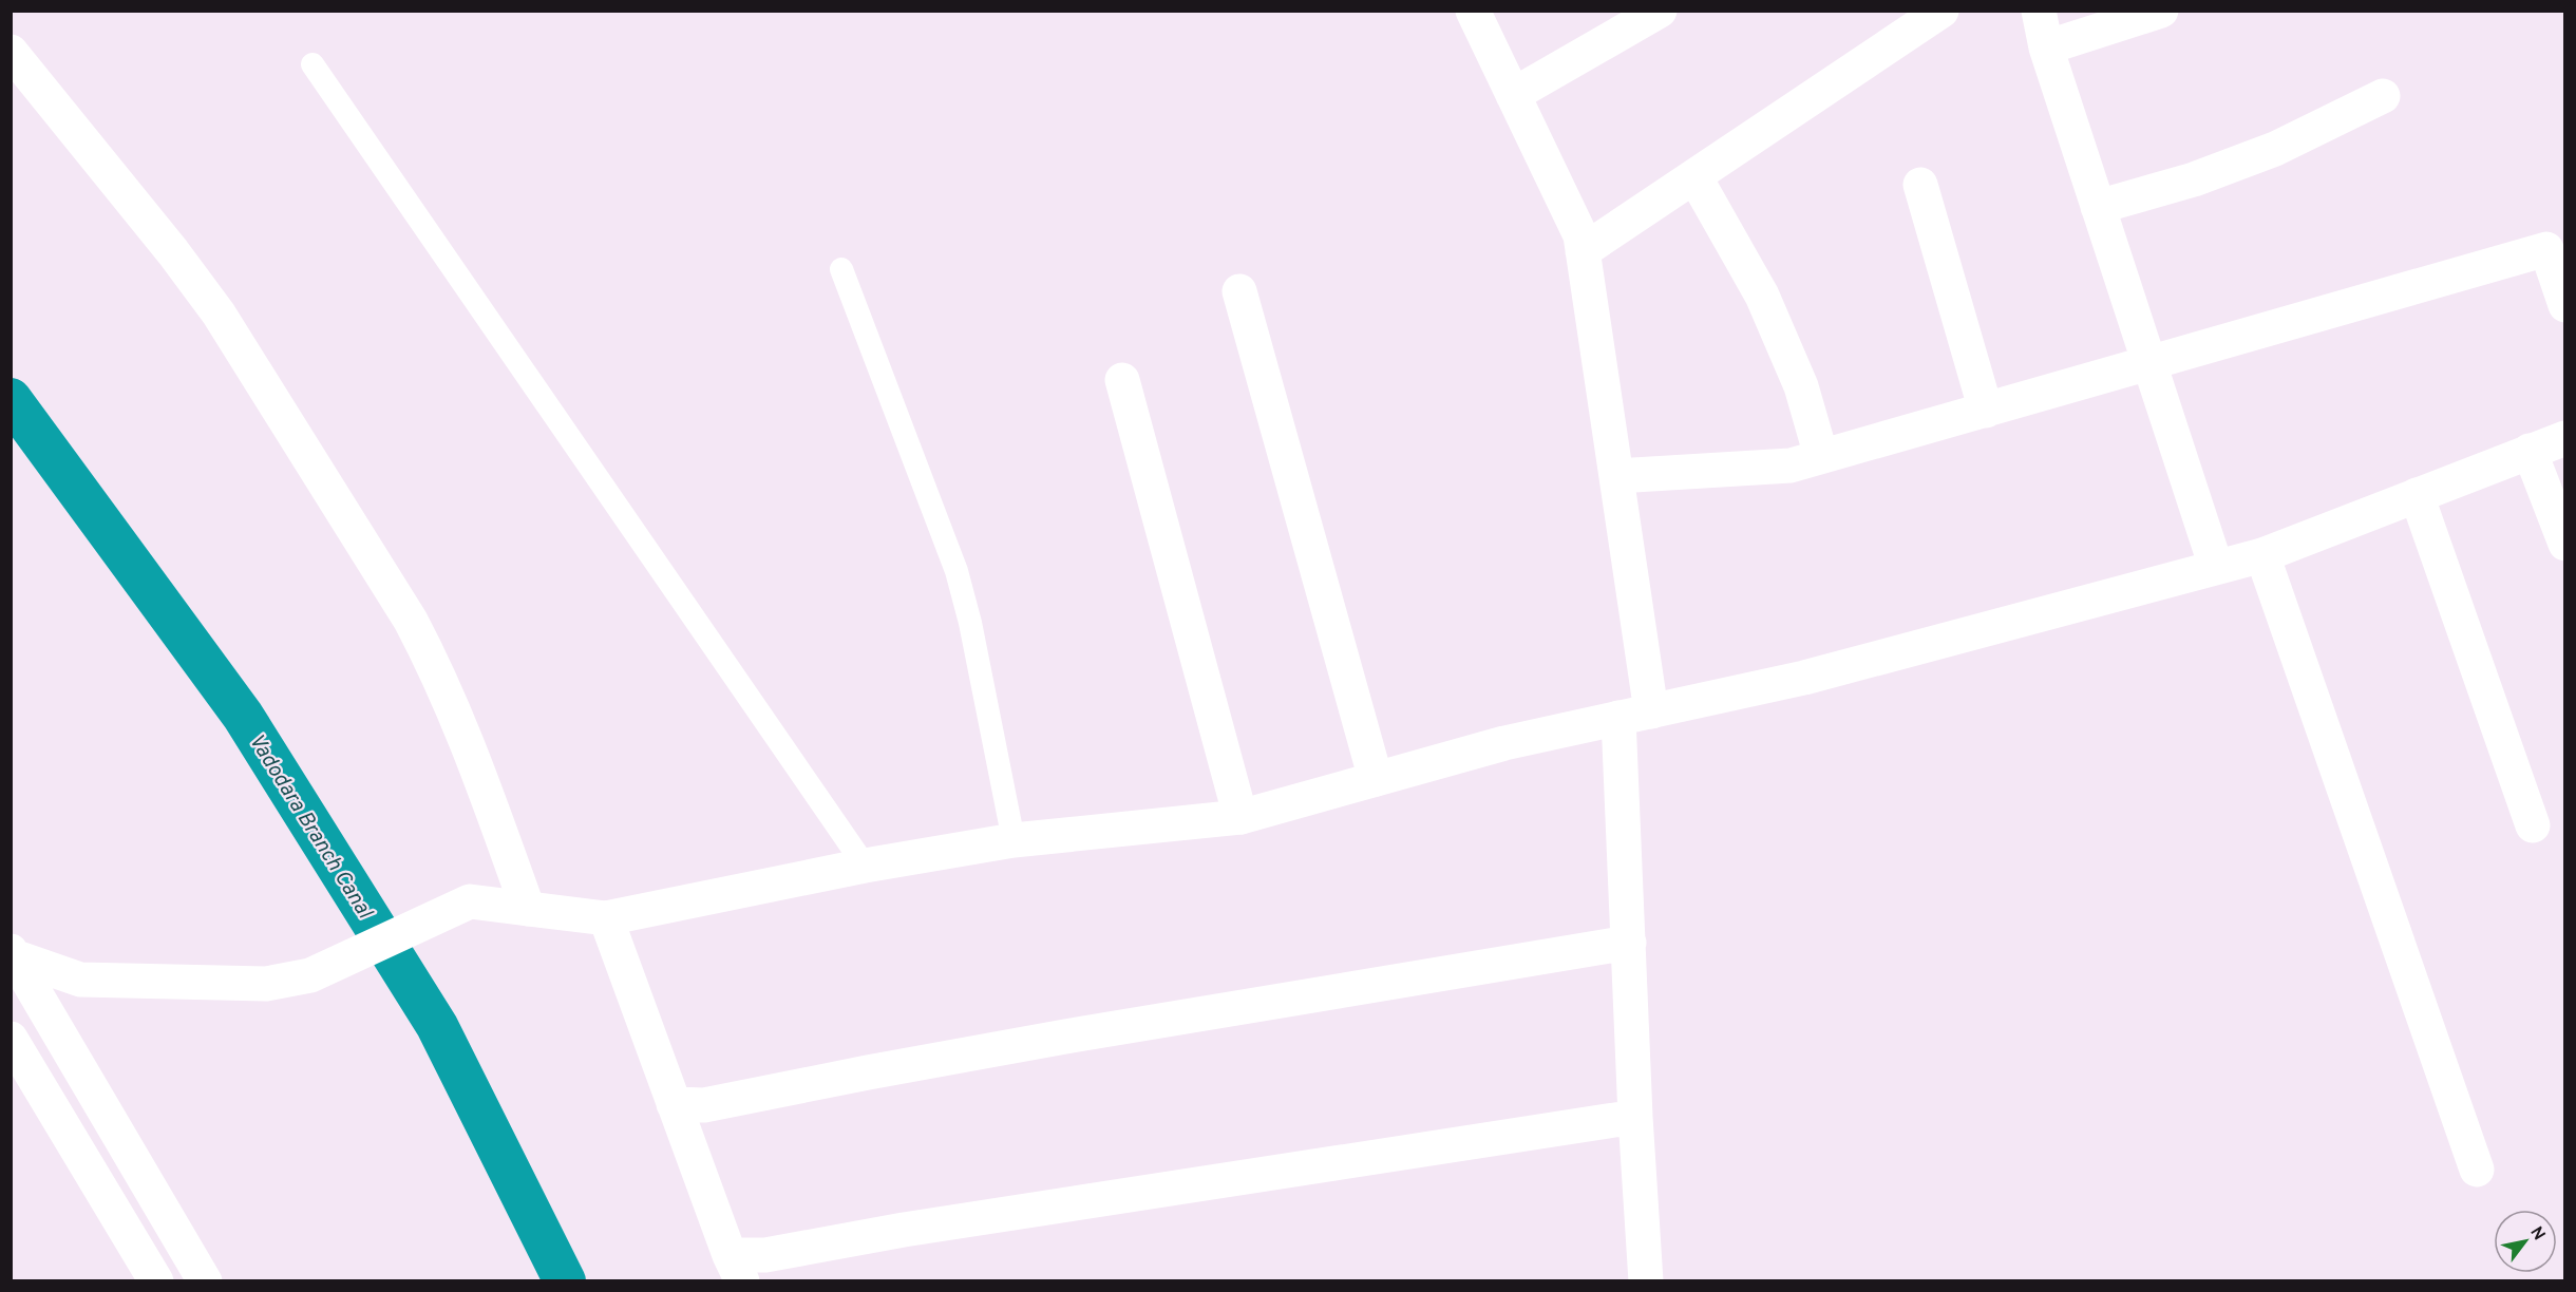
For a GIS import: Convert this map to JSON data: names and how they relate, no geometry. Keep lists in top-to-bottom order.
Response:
{
  "water": ["Vadodara Branch Canal"],
  "north": "top right"
}
